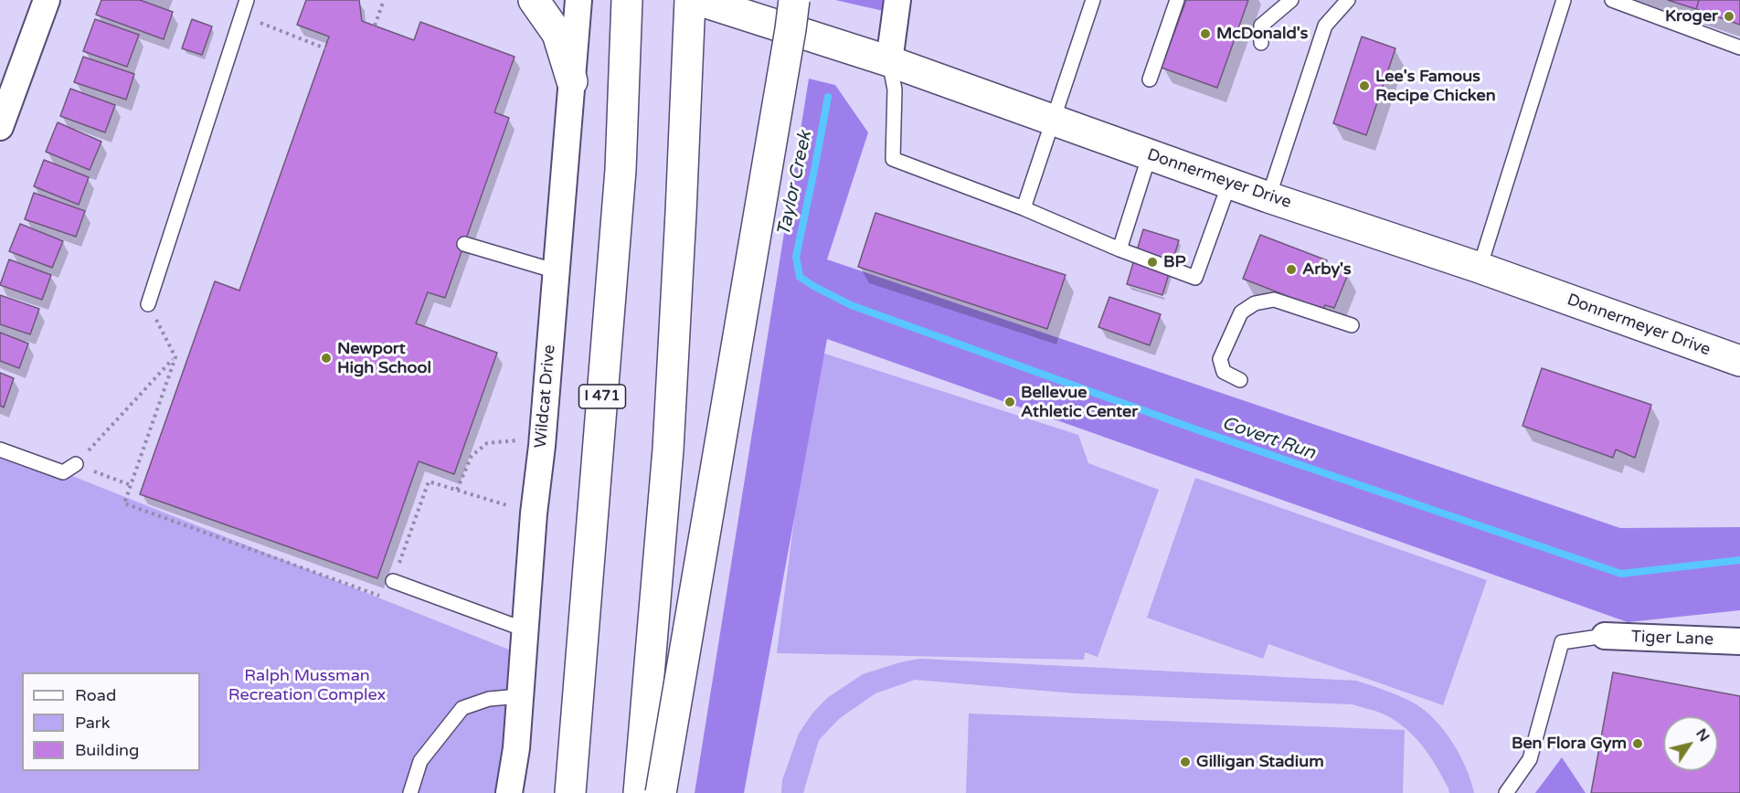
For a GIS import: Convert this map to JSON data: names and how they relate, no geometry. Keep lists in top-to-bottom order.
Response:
{
  "streets": {
    "main road": ["Donnermeyer Drive", "I 471"],
    "street": ["Wildcat Drive", "Tiger Lane"]
  },
  "water": ["Taylor Creek", "Covert Run"],
  "parks": ["Ralph Mussman Recreation Complex"],
  "places": [
    "Kroger",
    "McDonald's",
    "Lee's Famous Recipe Chicken",
    "BP",
    "Arby's",
    "Newport High School",
    "Bellevue Athletic Center",
    "Ben Flora Gym",
    "Gilligan Stadium"
  ],
  "legend": ["Road", "Park", "Building"],
  "north": "top right"
}
